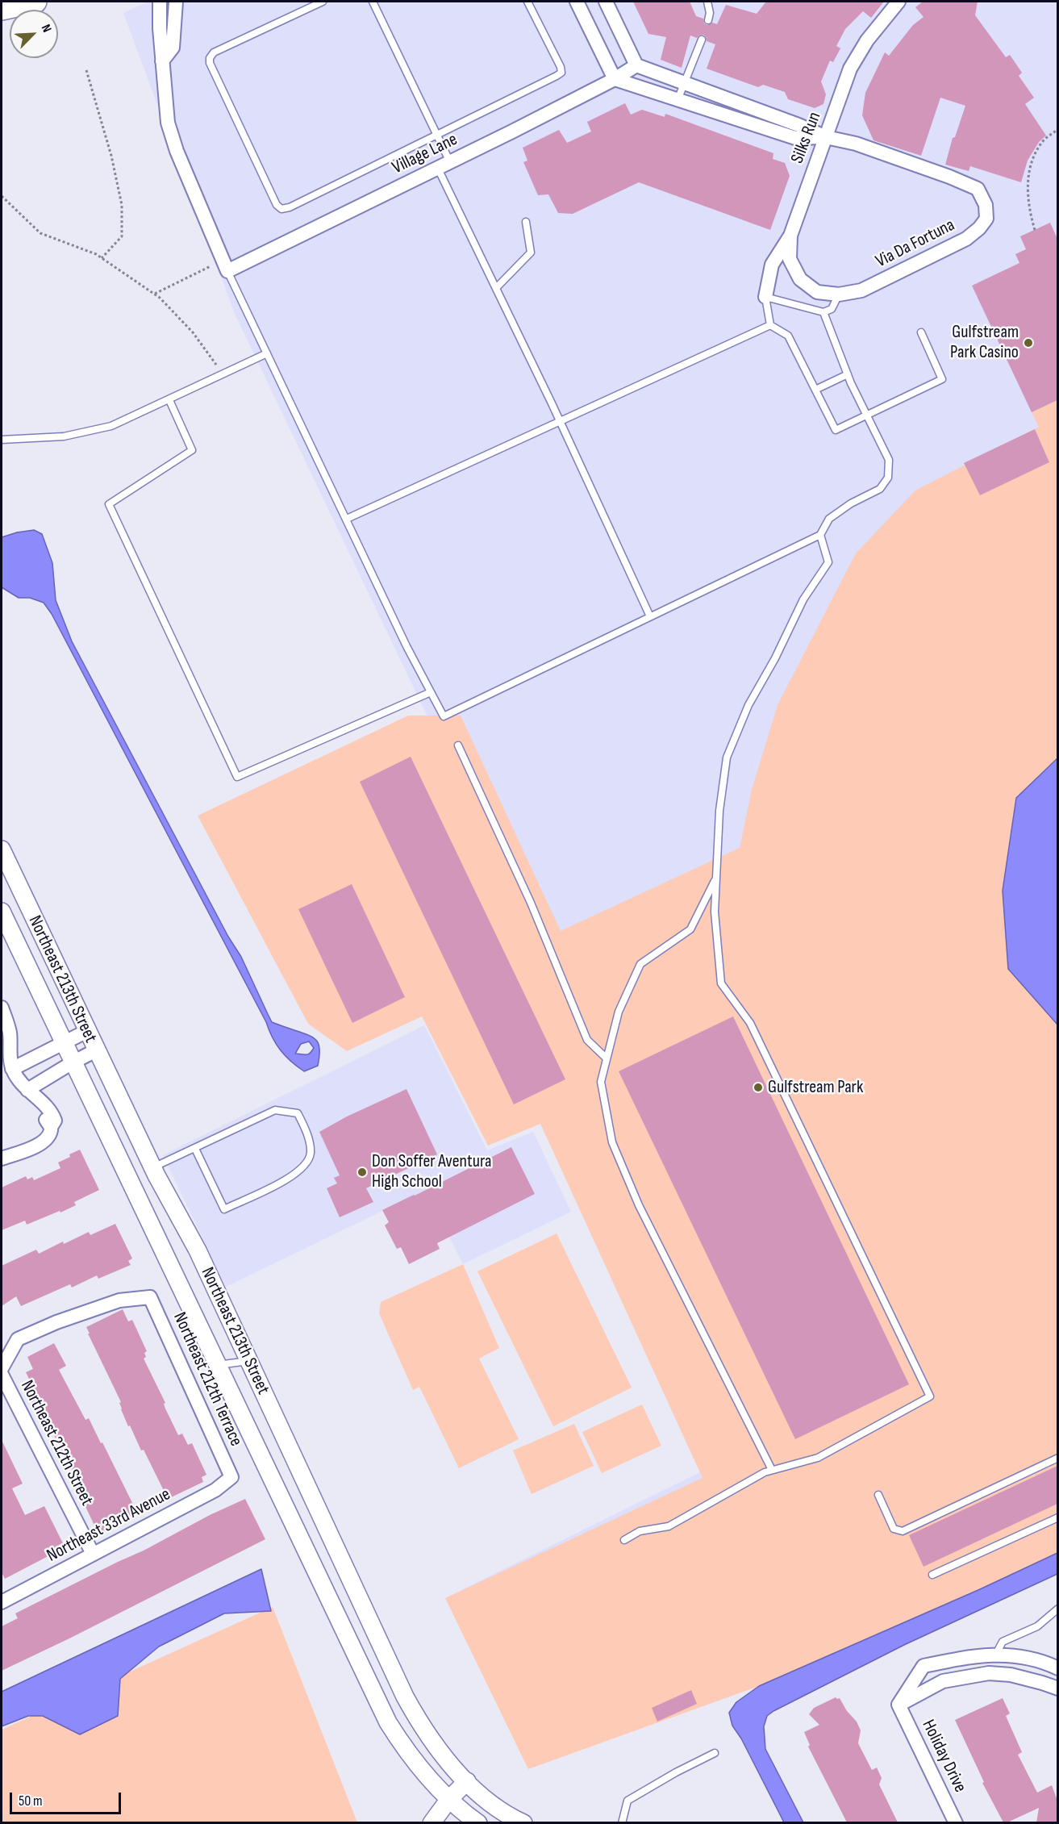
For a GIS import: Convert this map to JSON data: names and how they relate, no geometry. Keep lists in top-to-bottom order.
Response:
{
  "streets": {
    "street": [
      "Silks Run",
      "Village Lane",
      "Via Da Fortuna",
      "Northeast 213th Street",
      "Northeast 212th Terrace",
      "Northeast 212th Street",
      "Northeast 33rd Avenue",
      "Holiday Drive"
    ]
  },
  "crossings": [
    ["Silks Run", "Via Da Fortuna"],
    ["Village Lane", "Via Da Fortuna"],
    ["Northeast 212th Terrace", "Northeast 33rd Avenue"],
    ["Northeast 212th Street", "Northeast 33rd Avenue"]
  ],
  "places": ["Gulfstream Park Casino", "Gulfstream Park", "Don Soffer Aventura High School"],
  "scale_bar": "50 m",
  "north": "top right"
}
